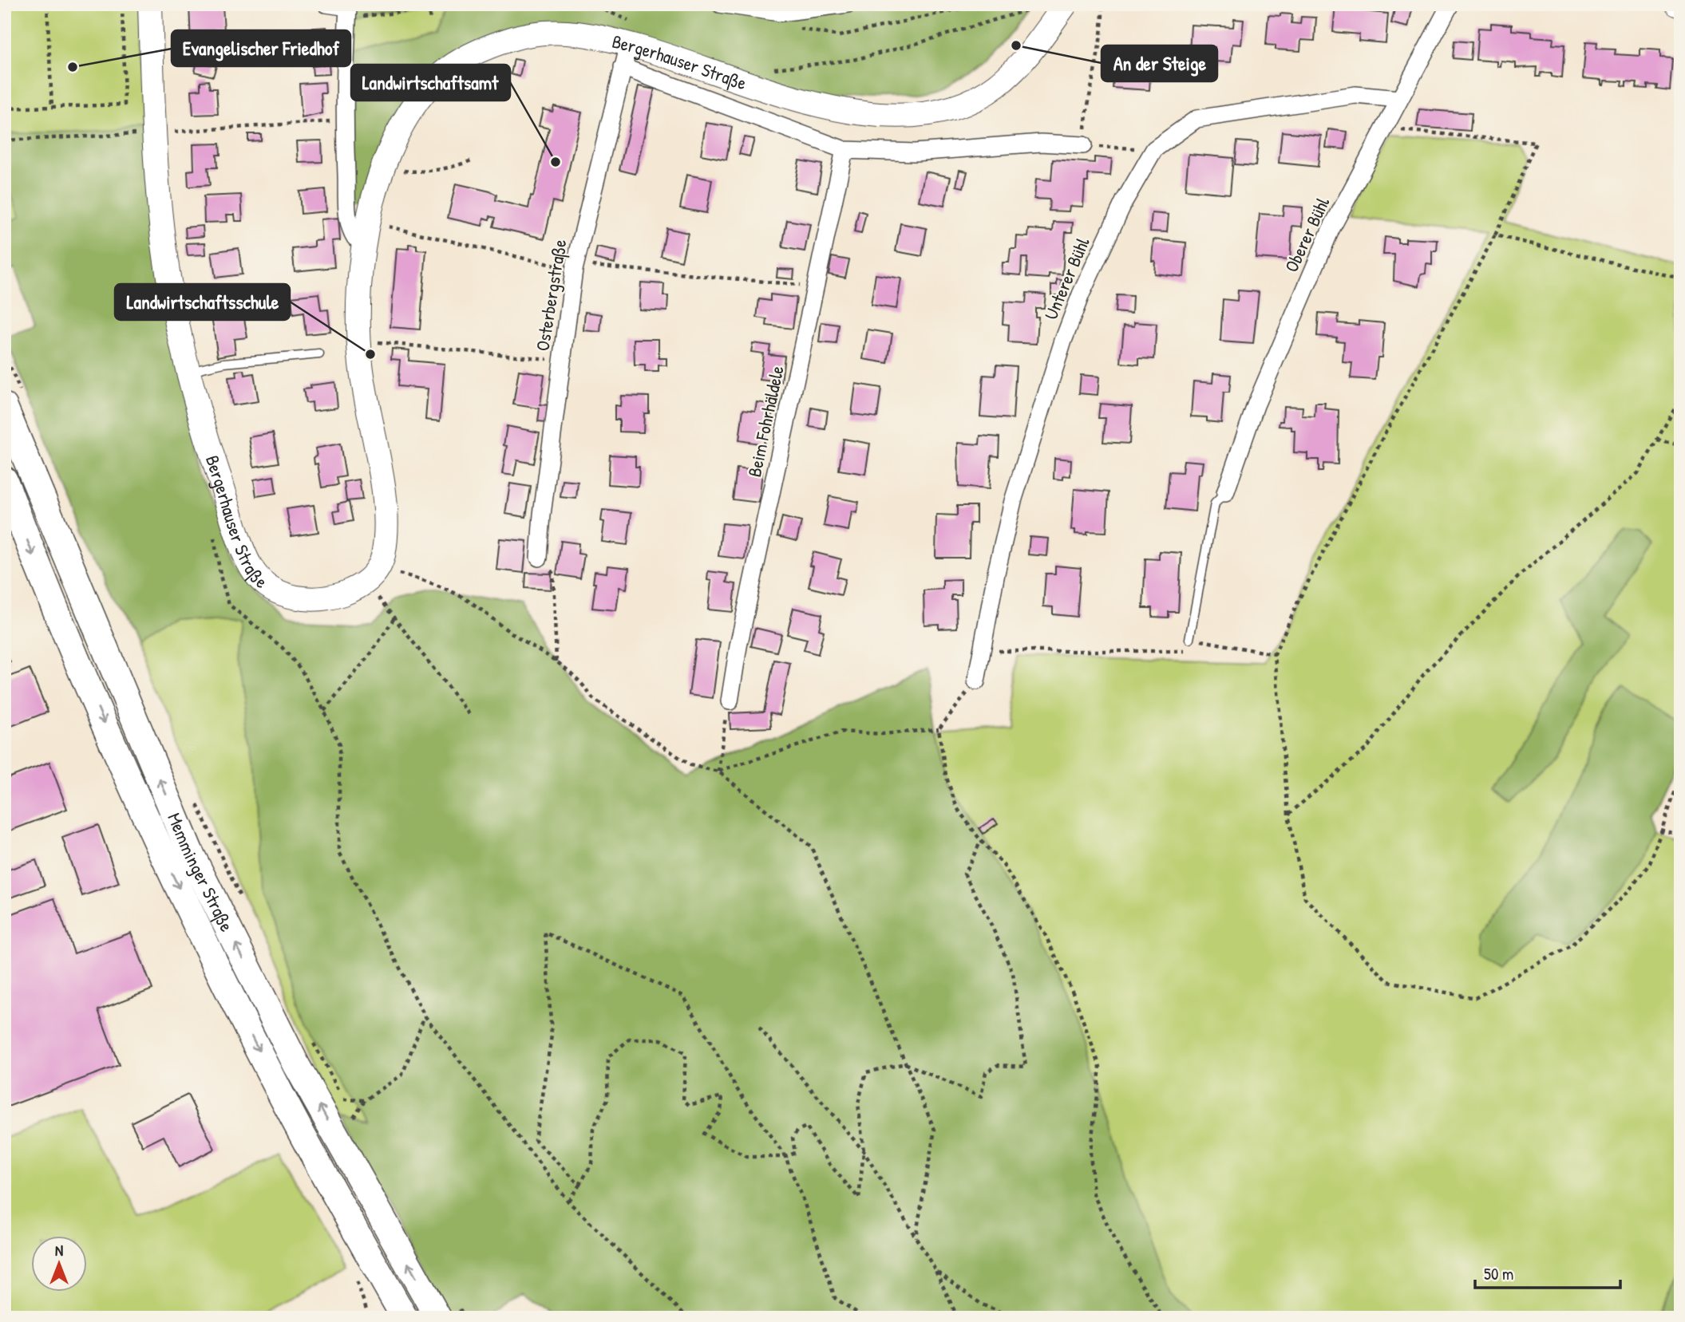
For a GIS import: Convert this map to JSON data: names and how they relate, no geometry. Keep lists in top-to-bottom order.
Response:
{
  "streets": {
    "main road": ["Bergerhauser Straße", "Memminger Straße"],
    "street": [
      "Oberer Bühl",
      "Unterer Bühl",
      "Osterbergstraße",
      "Beim Fohrhäldele"
    ]
  },
  "crossings": [
    ["Bergerhauser Straße", "Osterbergstraße"],
    ["Oberer Bühl", "Unterer Bühl"]
  ],
  "places": [
    "An der Steige",
    "Evangelischer Friedhof",
    "Landwirtschaftsamt",
    "Landwirtschaftsschule"
  ],
  "scale_bar": "50 m",
  "north": "top"
}
